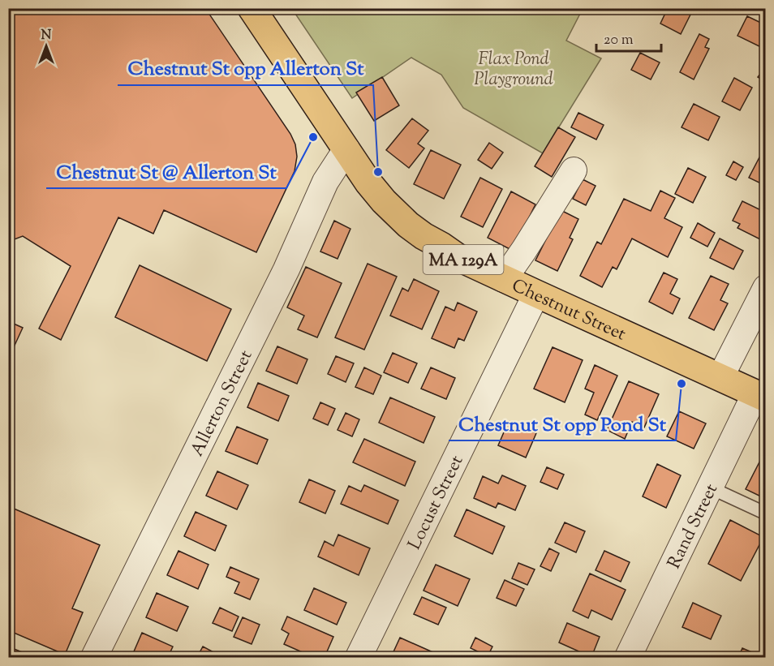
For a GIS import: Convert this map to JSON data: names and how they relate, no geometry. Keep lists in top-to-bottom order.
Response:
{
  "streets": {
    "main road": ["MA 129A", "Chestnut Street"],
    "street": ["Allerton Street", "Locust Street", "Rand Street"]
  },
  "crossings": [
    ["Chestnut Street", "Allerton Street"],
    ["Chestnut Street", "Locust Street"],
    ["Chestnut Street", "Rand Street"]
  ],
  "parks": ["Flax Pond Playground"],
  "places": ["Chestnut St @ Allerton St", "Chestnut St opp Allerton St", "Chestnut St opp Pond St"],
  "scale_bar": "20 m",
  "north": "top"
}
